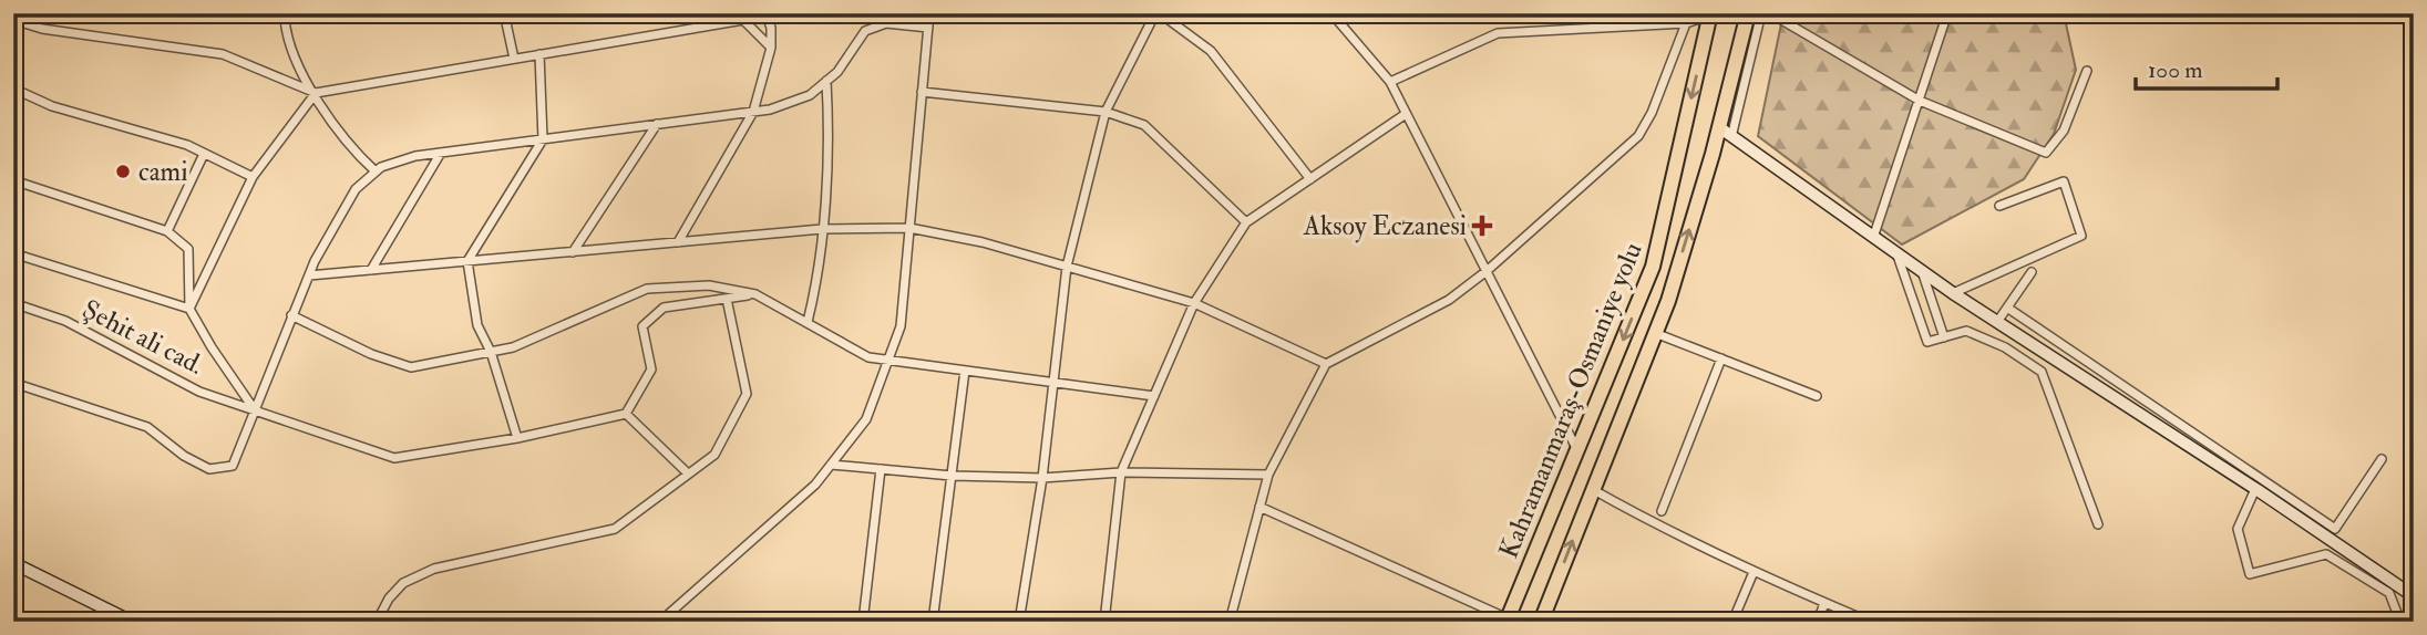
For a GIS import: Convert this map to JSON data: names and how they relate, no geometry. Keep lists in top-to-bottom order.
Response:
{
  "streets": {
    "highway": ["Kahramanmaraş-Osmaniye yolu"],
    "street": ["Şehit ali cad."]
  },
  "places": {
    "other": ["cami"],
    "health": ["Aksoy Eczanesi"]
  },
  "scale_bar": "100 m"
}
